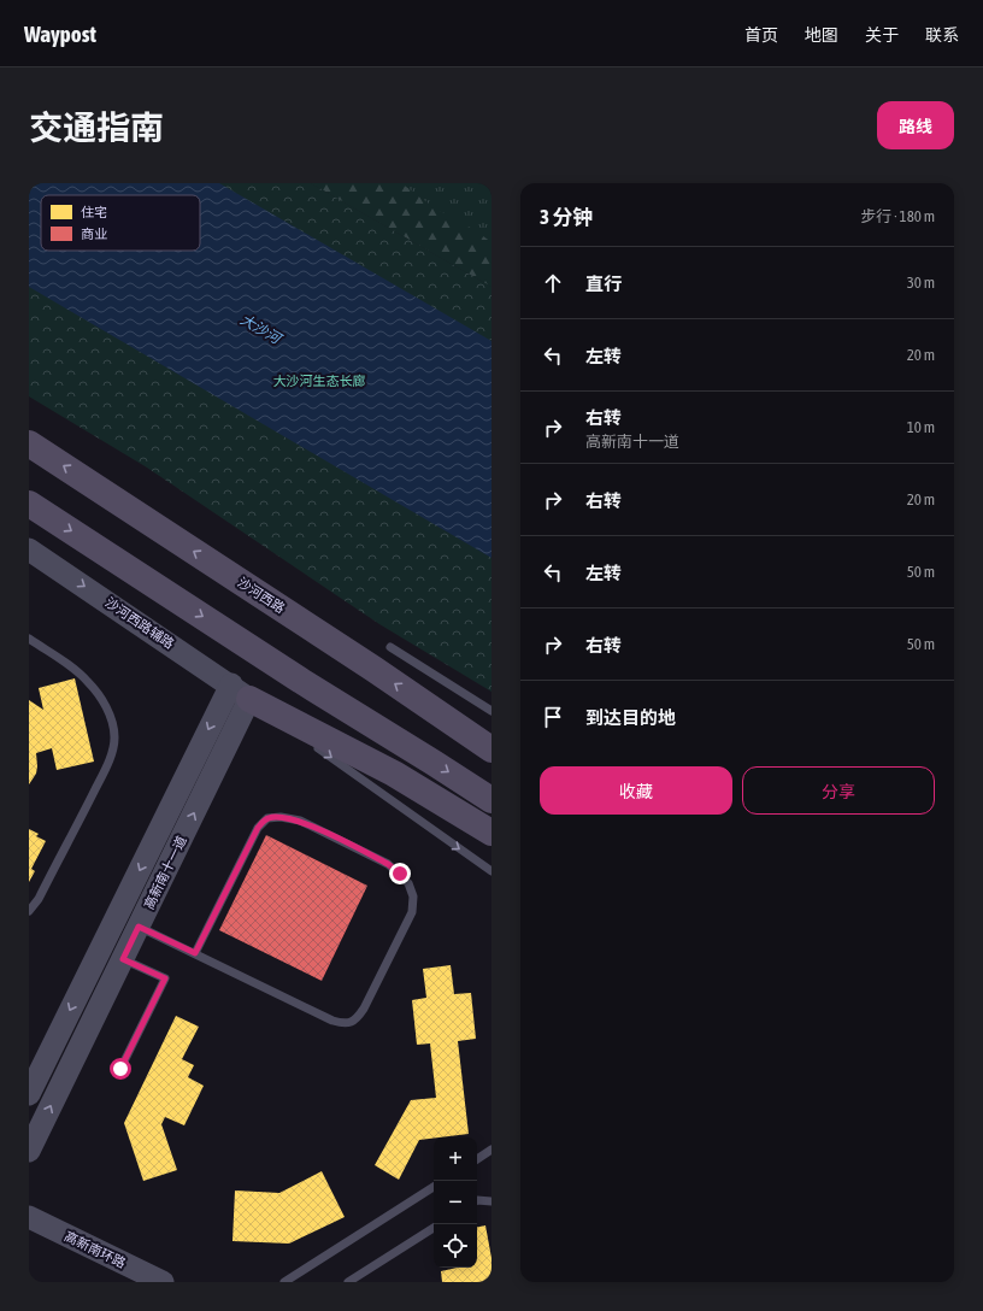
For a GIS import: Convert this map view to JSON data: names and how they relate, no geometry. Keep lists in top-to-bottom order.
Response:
{
  "streets": {
    "main road": ["沙河西路"],
    "street": ["沙河西路辅路", "高新南十一道", "高新南环路"]
  },
  "crossings": [
    ["沙河西路辅路", "高新南十一道"]
  ],
  "one_way": ["沙河西路辅路"],
  "water": ["大沙河"],
  "parks": ["大沙河生态长廊"],
  "legend": ["住宅", "商业"],
  "page": {
    "header": "Waypost",
    "nav": [
      "首页",
      "地图",
      "关于",
      "联系"
    ],
    "title": "交通指南",
    "buttons": [
      "路线",
      ["收藏", "分享"]
    ],
    "heading": ["3 分钟", "步行 · 180 m"],
    "list": [
      ["直行", "30 m"],
      ["左转", "20 m"],
      ["右转", "高新南十一道", "10 m"],
      ["右转", "20 m"],
      ["左转", "50 m"],
      ["右转", "50 m"],
      "到达目的地"
    ],
    "map_buttons": ["+", "−"]
  }
}
